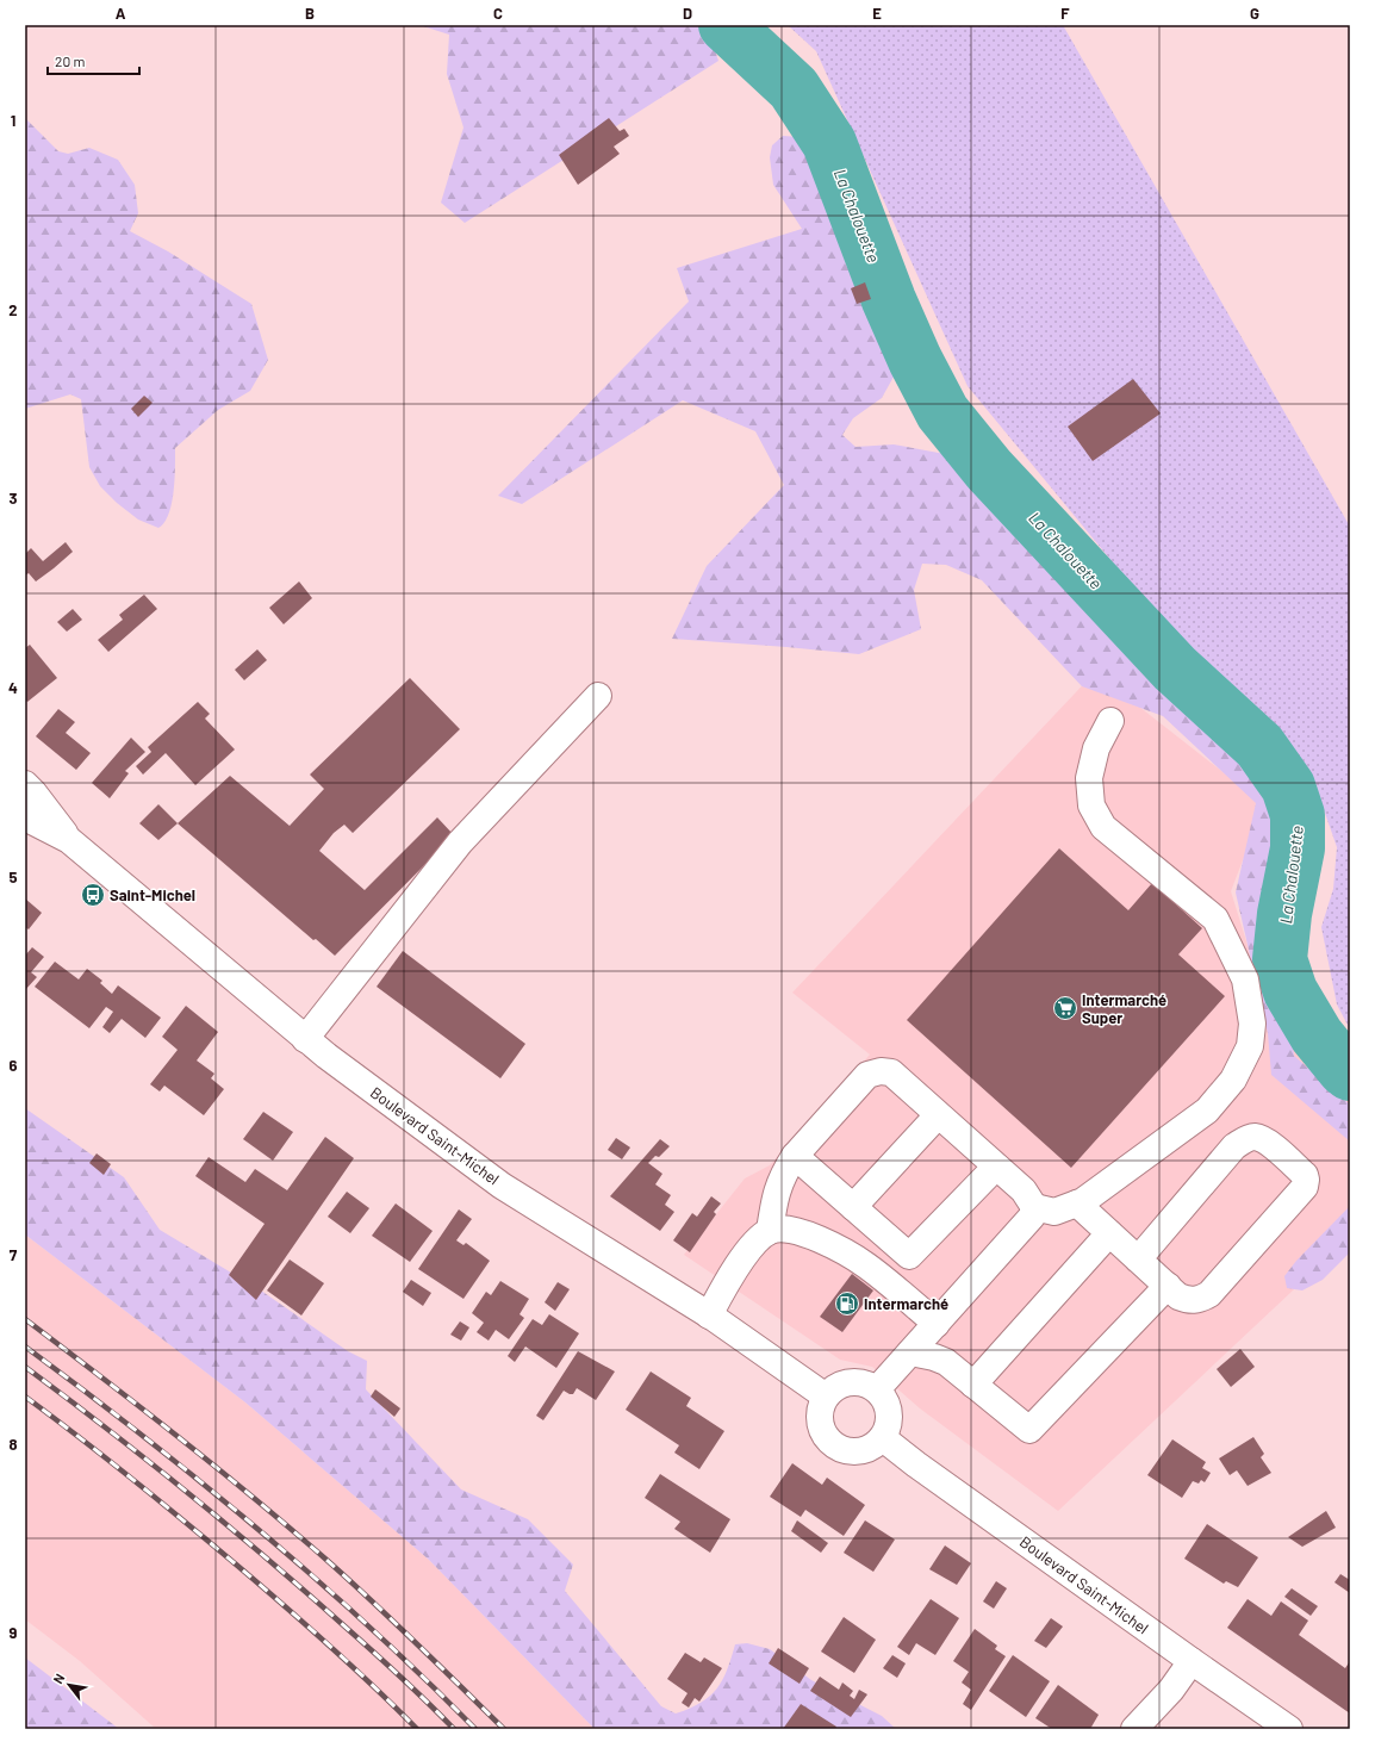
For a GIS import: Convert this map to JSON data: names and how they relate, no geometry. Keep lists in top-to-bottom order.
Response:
{
  "streets": {
    "main road": ["Boulevard Saint-Michel"]
  },
  "water": ["La Chalouette"],
  "places": {
    "bus stop": ["Saint-Michel"],
    "supermarket": ["Intermarché Super"],
    "fuel station": ["Intermarché"]
  },
  "scale_bar": "20 m",
  "north": "top left",
  "grid": {
    "columns": [
      "A",
      "B",
      "C",
      "D",
      "E",
      "F",
      "G"
    ],
    "rows": [
      "1",
      "2",
      "3",
      "4",
      "5",
      "6",
      "7",
      "8",
      "9"
    ]
  }
}
